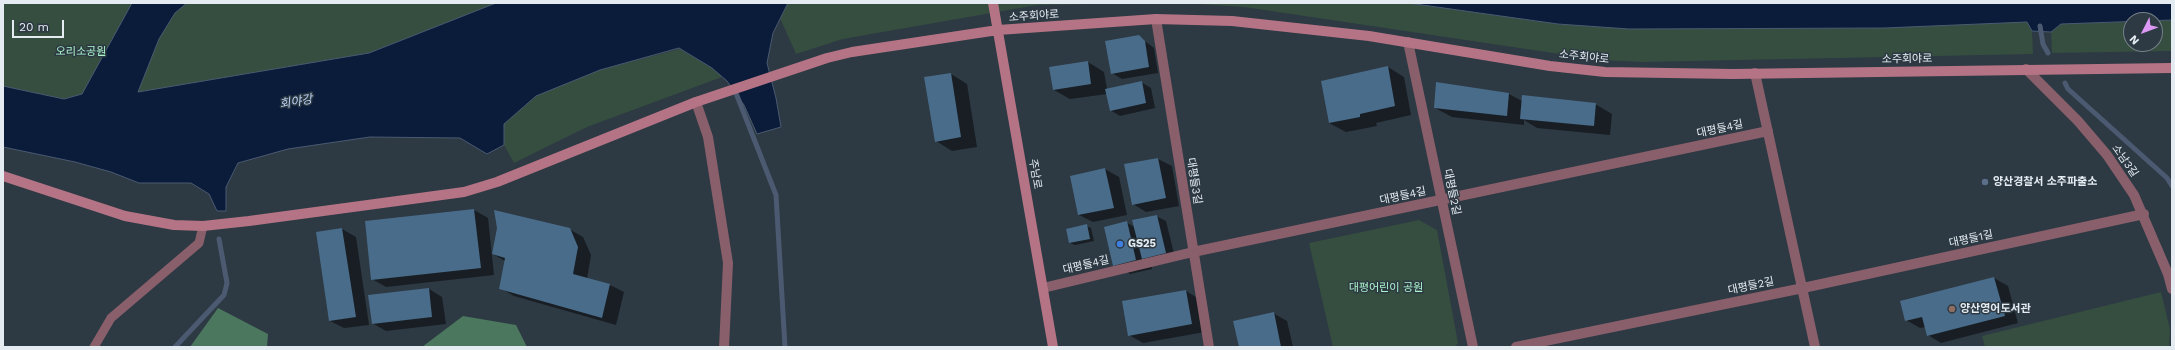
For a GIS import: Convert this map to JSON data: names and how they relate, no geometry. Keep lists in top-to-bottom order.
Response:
{
  "streets": {
    "street": [
      "소주회야로",
      "대평들4길",
      "소남3길",
      "주남로",
      "대평들3길",
      "대평들2길",
      "대평들1길"
    ]
  },
  "crossings": [
    ["소주회야로", "소남3길"],
    ["소주회야로", "주남로"],
    ["소주회야로", "대평들3길"],
    ["소주회야로", "대평들2길"],
    ["대평들4길", "주남로"],
    ["대평들4길", "대평들3길"],
    ["대평들4길", "대평들2길"],
    ["소남3길", "대평들1길"],
    ["대평들2길", "대평들1길"]
  ],
  "water": ["회야강"],
  "parks": ["오리소공원", "대평어린이 공원"],
  "places": ["양산경찰서 소주파출소", "GS25", "양산영어도서관"],
  "scale_bar": "20 m",
  "north": "bottom left"
}
